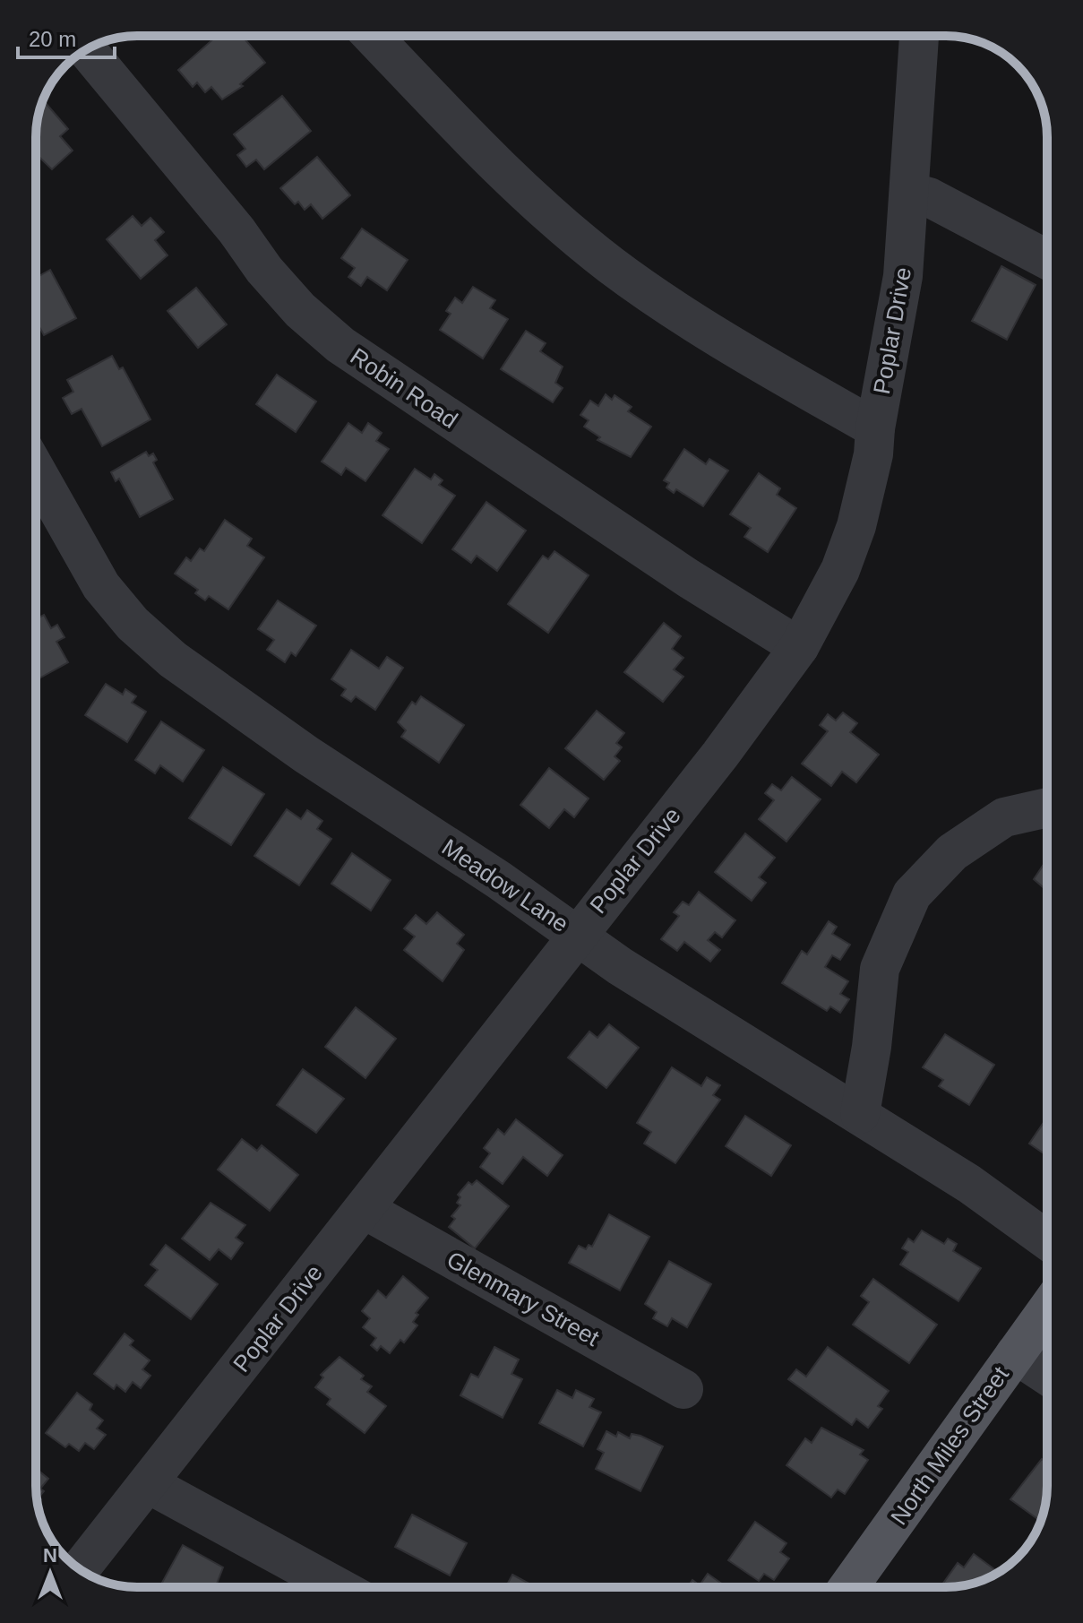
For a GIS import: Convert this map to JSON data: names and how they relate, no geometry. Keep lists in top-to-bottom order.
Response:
{
  "streets": {
    "main road": ["North Miles Street"],
    "street": [
      "Poplar Drive",
      "Robin Road",
      "Meadow Lane",
      "Glenmary Street"
    ]
  },
  "crossings": [
    ["Poplar Drive", "Robin Road"],
    ["Poplar Drive", "Meadow Lane"],
    ["Poplar Drive", "Glenmary Street"]
  ],
  "scale_bar": "20 m",
  "north": "top"
}
